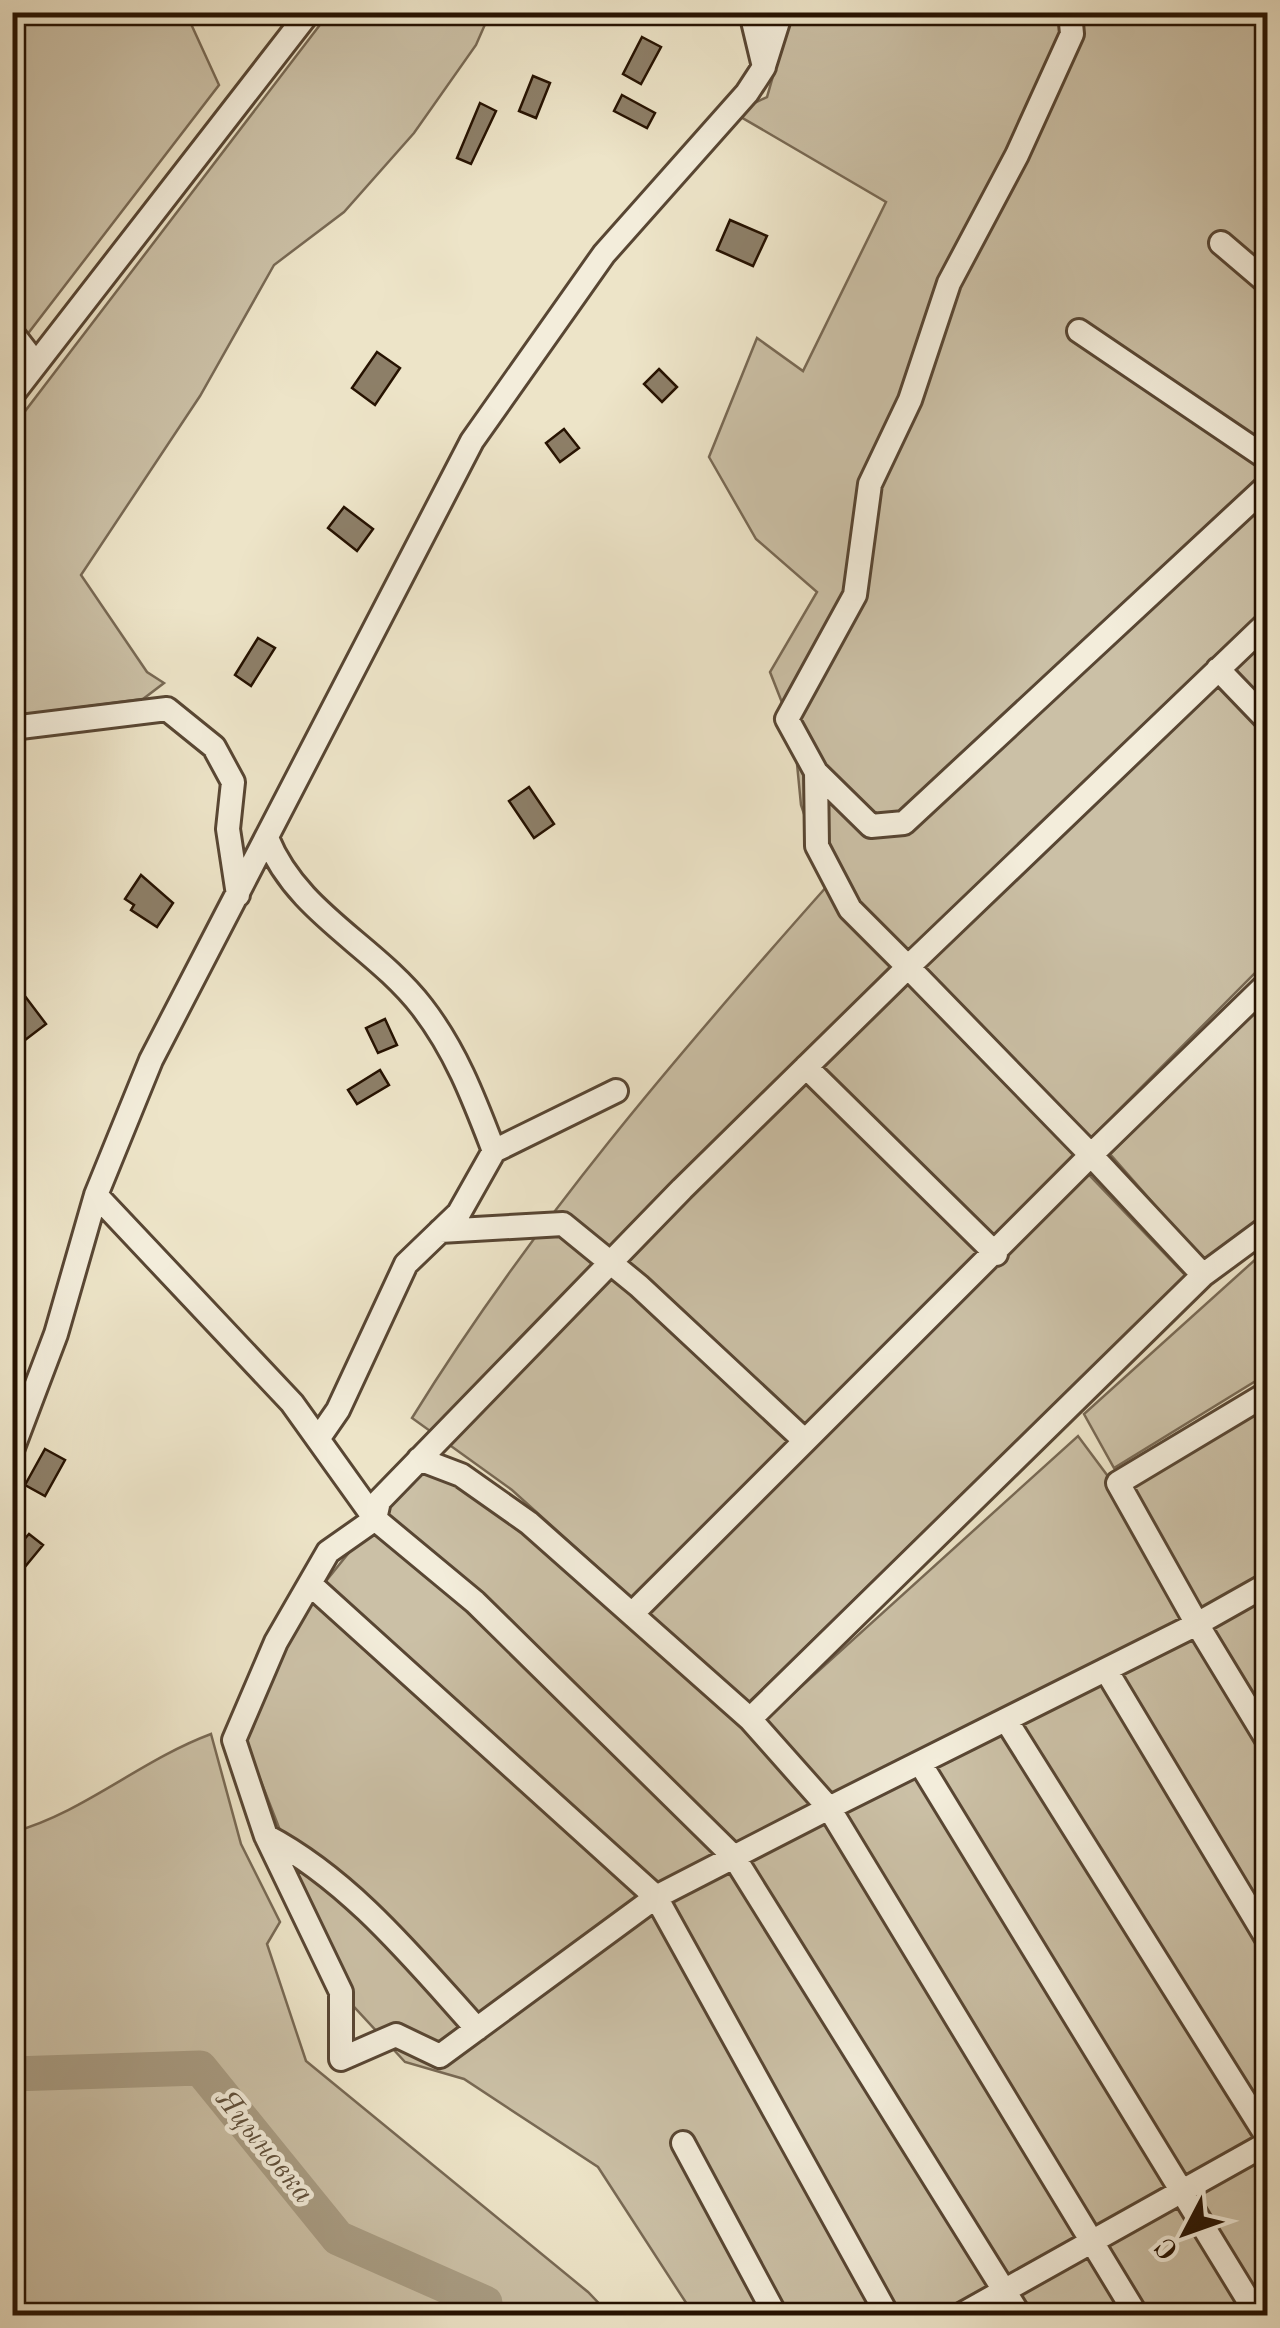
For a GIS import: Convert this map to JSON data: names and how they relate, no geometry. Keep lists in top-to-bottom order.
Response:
{
  "water": ["Яцыновка"],
  "north": "bottom left"
}
